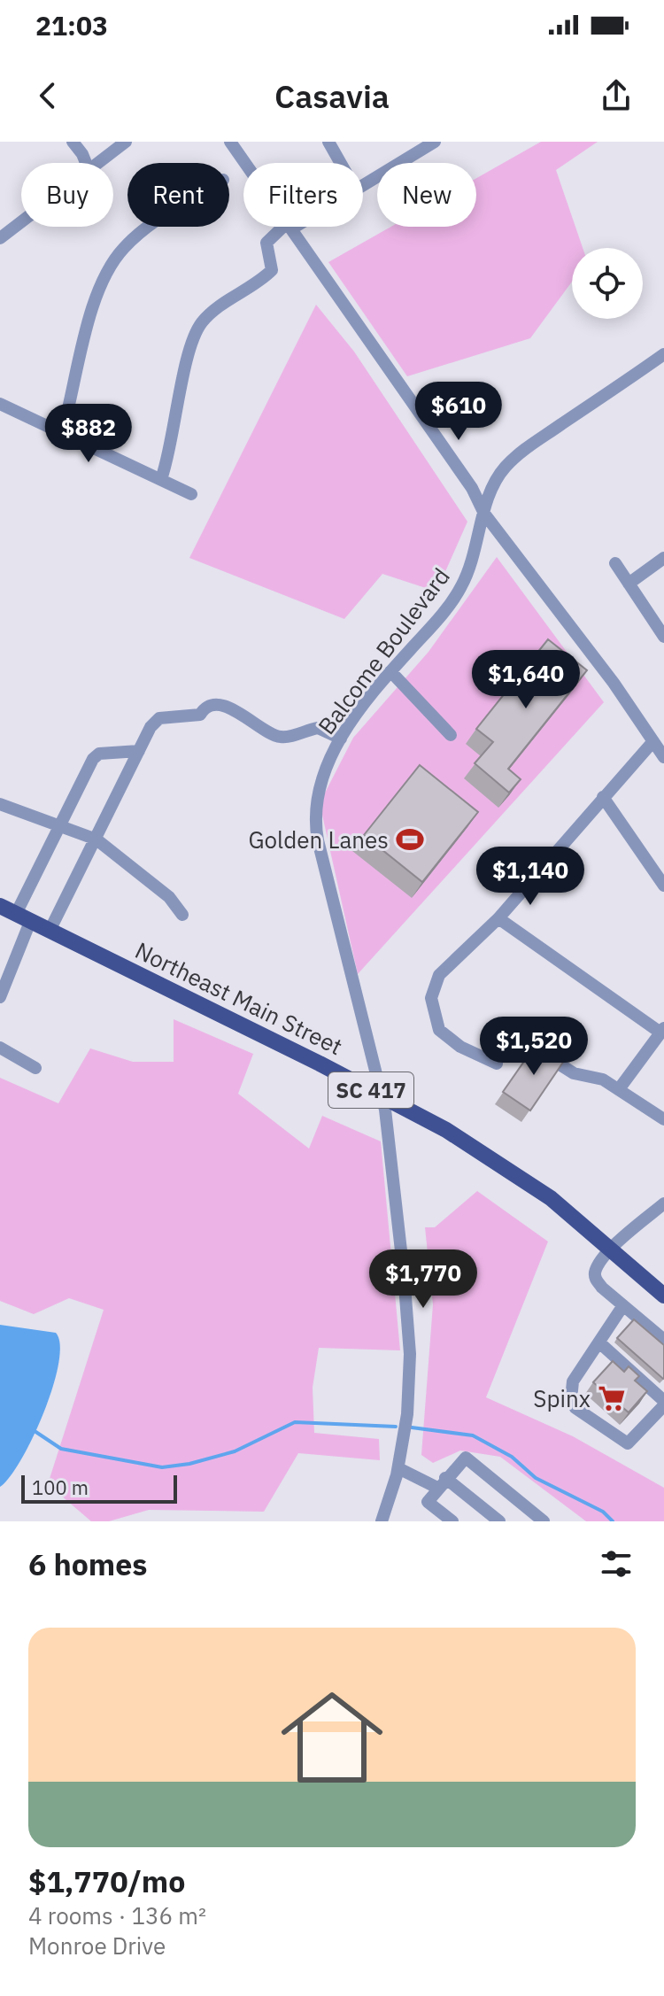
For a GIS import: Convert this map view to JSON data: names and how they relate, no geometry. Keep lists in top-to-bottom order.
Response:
{
  "streets": {
    "main road": ["Northeast Main Street", "SC 417"],
    "street": ["Balcome Boulevard"]
  },
  "crossings": [
    ["Balcome Boulevard", "Northeast Main Street"],
    ["Northeast Main Street", "SC 417"]
  ],
  "places": {
    "sports": ["Golden Lanes"],
    "supermarket": ["Spinx"]
  },
  "scale_bar": "100 m",
  "page": {
    "status": "21:03",
    "header": "Casavia",
    "chip": [
      "Buy",
      "Rent",
      "Filters",
      "New"
    ],
    "price": [
      "$610",
      "$882",
      "$1,640",
      "$1,140",
      "$1,520",
      "$1,770"
    ],
    "scale": "100 m",
    "heading": "6 homes",
    "list": [
      {
        "name": "$1,770/mo",
        "note": "4 rooms · 136 m² · Monroe Drive"
      }
    ]
  }
}
